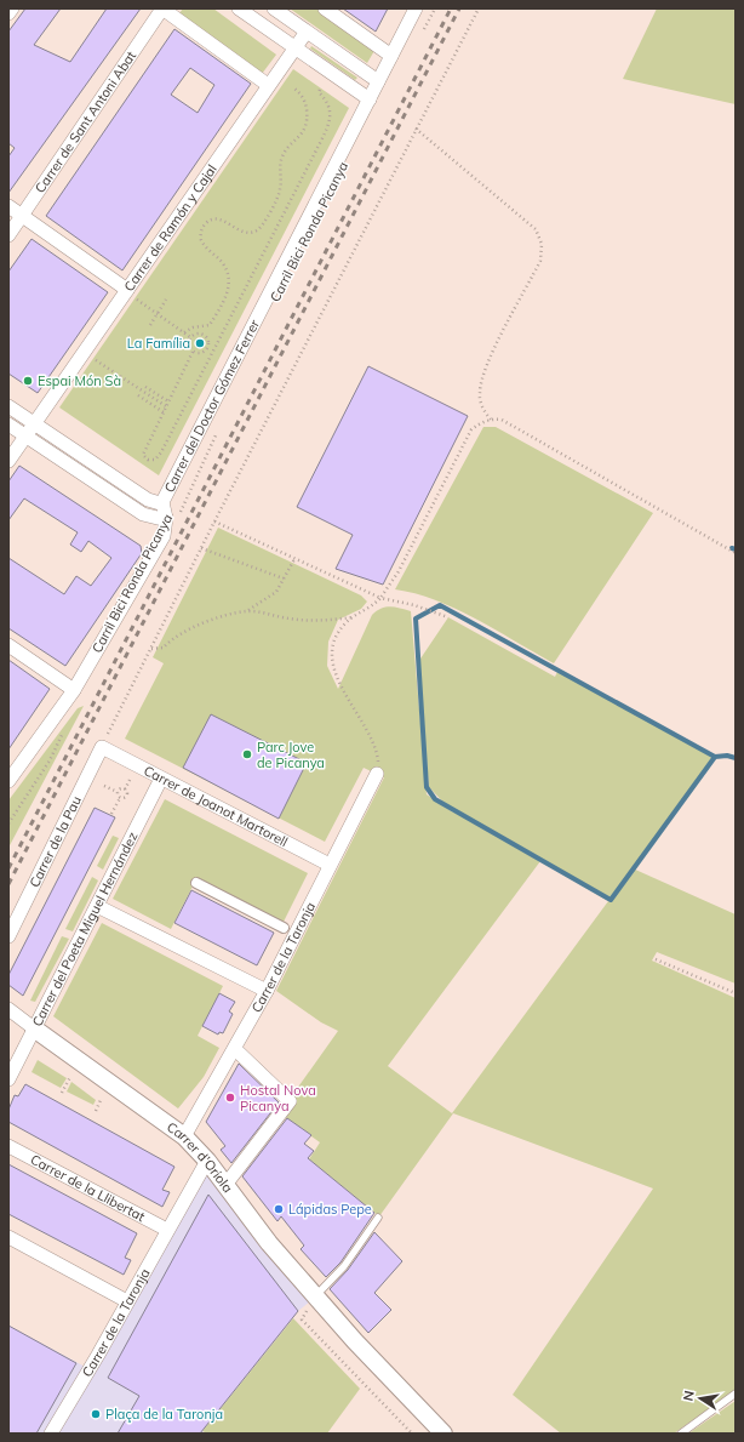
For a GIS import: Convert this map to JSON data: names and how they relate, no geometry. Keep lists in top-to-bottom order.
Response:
{
  "streets": {
    "street": [
      "Carrer de Sant Antoni Abat",
      "Carrer de Ramón y Cajal",
      "Carrer del Doctor Gómez Ferrer",
      "Carrer de Joanot Martorell",
      "Carrer de la Pau",
      "Carrer del Poeta Miguel Hernández",
      "Carrer de la Taronja",
      "Carrer d'Oriola",
      "Carrer de la Llibertat"
    ],
    "path": ["Carril Bici Ronda Picanya"]
  },
  "crossings": [
    ["Carril Bici Ronda Picanya", "Carrer del Doctor Gómez Ferrer"],
    ["Carrer de Joanot Martorell", "Carrer de la Pau"],
    ["Carrer de Joanot Martorell", "Carrer del Poeta Miguel Hernández"],
    ["Carrer de Joanot Martorell", "Carrer de la Taronja"],
    ["Carrer del Poeta Miguel Hernández", "Carrer d'Oriola"],
    ["Carrer de la Taronja", "Carrer d'Oriola"],
    ["Carrer de la Taronja", "Carrer de la Llibertat"]
  ],
  "places": [
    "La Família",
    "Espai Món Sà",
    "Parc Jove de Picanya",
    "Hostal Nova Picanya",
    "Lápidas Pepe",
    "Plaça de la Taronja"
  ],
  "north": "left"
}
